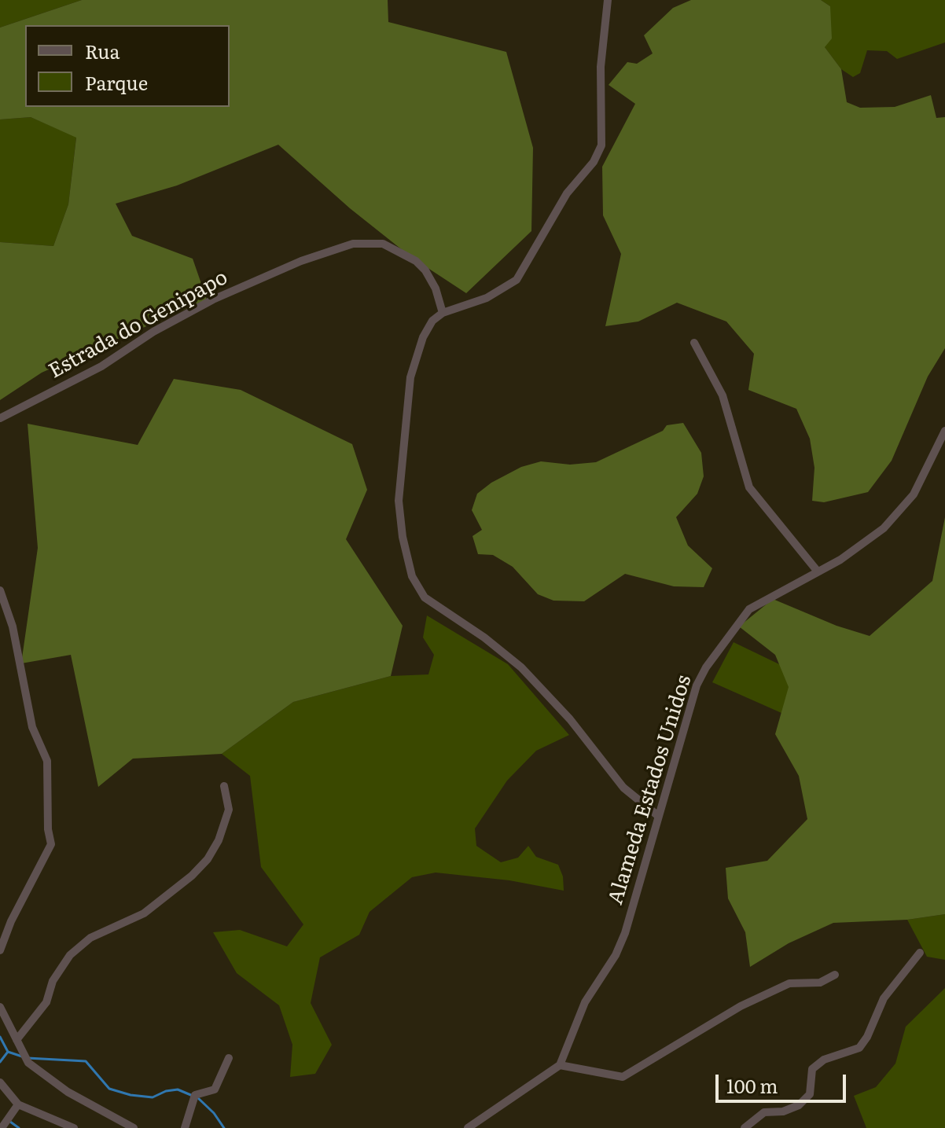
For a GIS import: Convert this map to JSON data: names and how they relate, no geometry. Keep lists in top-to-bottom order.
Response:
{
  "streets": {
    "street": ["Estrada do Genipapo", "Alameda Estados Unidos"]
  },
  "legend": ["Rua", "Parque"],
  "scale_bar": "100 m"
}
